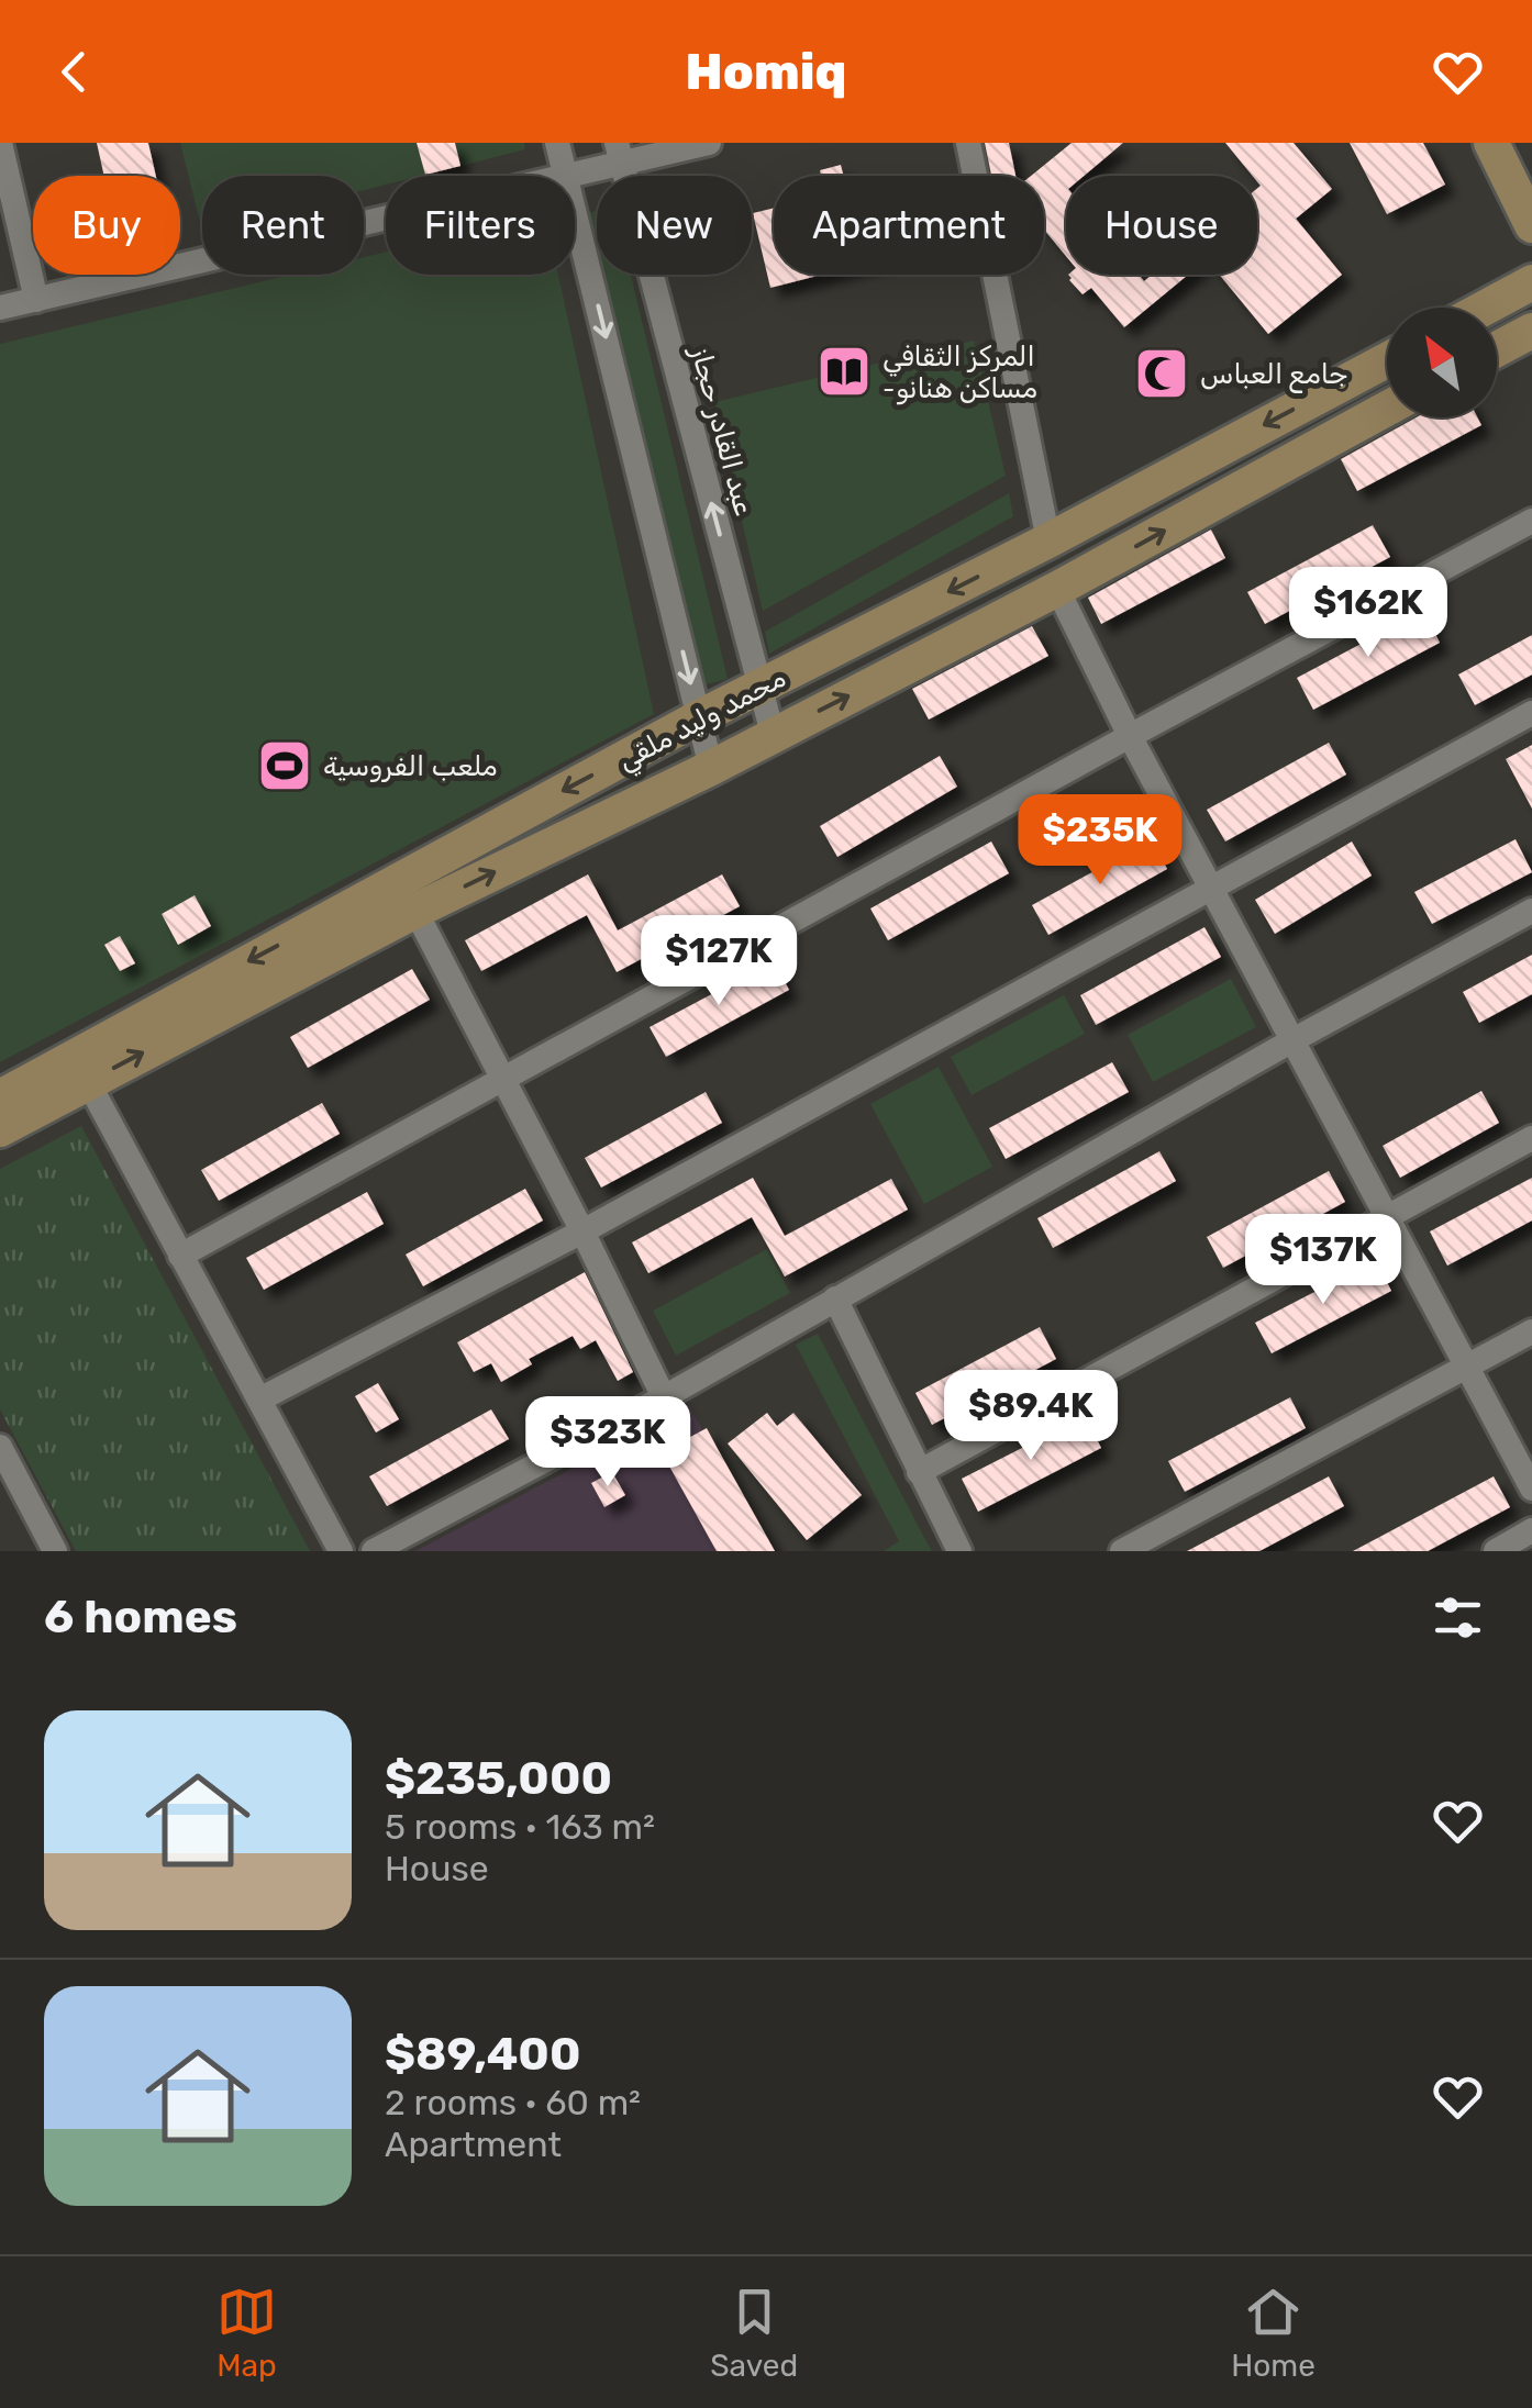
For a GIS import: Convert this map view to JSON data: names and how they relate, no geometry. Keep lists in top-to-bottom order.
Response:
{
  "streets": {
    "street": ["عبد القادر حجاز", "محمد وليد ملقي"]
  },
  "crossings": [
    ["عبد القادر حجاز", "محمد وليد ملقي"]
  ],
  "places": {
    "library": ["المركز الثقافي -مساكن هنانو"],
    "mosque": ["جامع العباس"],
    "sports": ["ملعب الفروسية"]
  },
  "north": "top left",
  "page": {
    "header": "Homiq",
    "chip": [
      "Buy",
      "Rent",
      "Filters",
      "New",
      "Apartment",
      "House"
    ],
    "price": [
      "$162K",
      "$235K",
      "$127K",
      "$137K",
      "$89.4K",
      "$323K"
    ],
    "heading": "6 homes",
    "list": [
      {
        "name": "$235,000",
        "note": "5 rooms · 163 m² · House"
      },
      {
        "name": "$89,400",
        "note": "2 rooms · 60 m² · Apartment"
      }
    ],
    "tabs": ["Map", "Saved", "Home"]
  }
}
